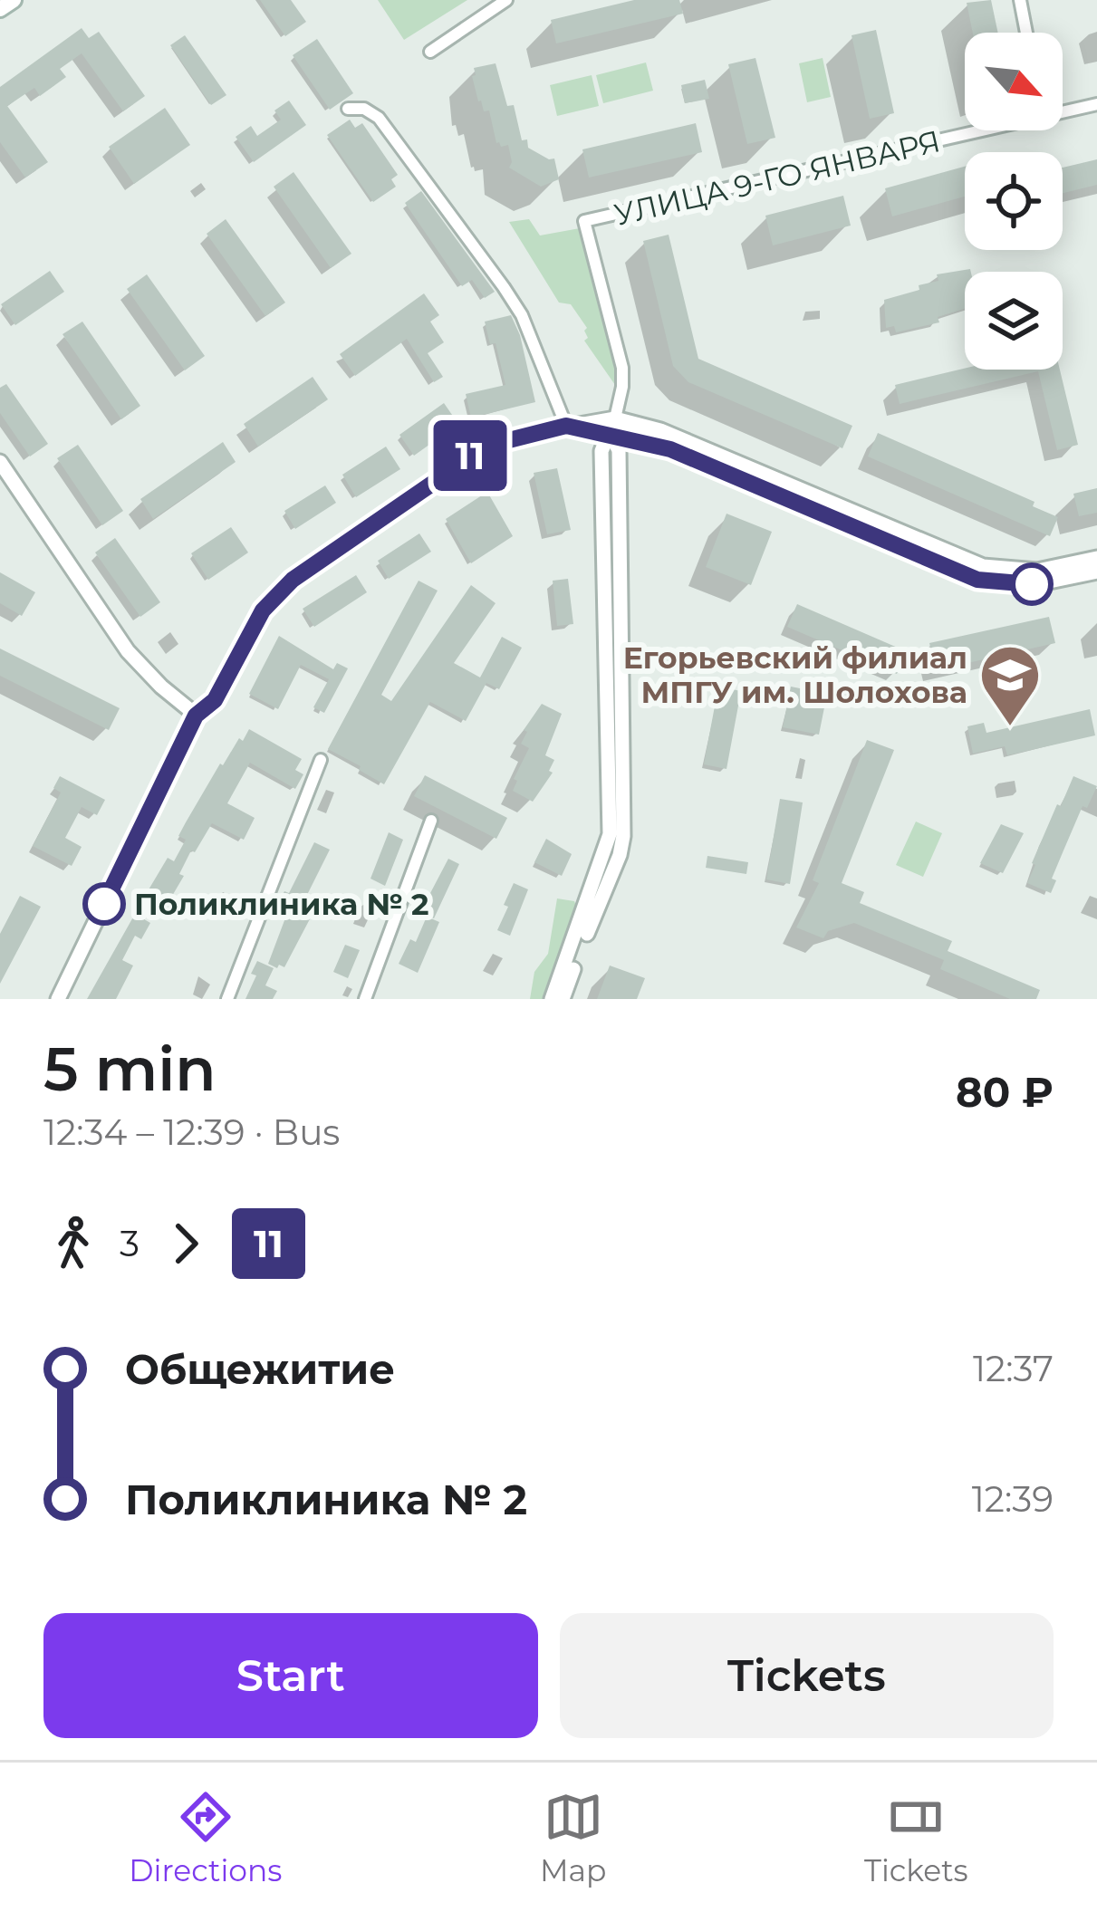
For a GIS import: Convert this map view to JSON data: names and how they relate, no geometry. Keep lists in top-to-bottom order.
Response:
{
  "streets": {
    "street": ["УЛИЦА 9-ГО ЯНВАРЯ"]
  },
  "places": {
    "school or university": ["Егорьевский филиал МПГУ им. Шолохова"],
    "other": ["Поликлиника № 2"]
  },
  "lines": ["bus line 11"],
  "north": "bottom right",
  "page": {
    "on_map": "11",
    "heading": ["5 min", "12:34 – 12:39 · Bus", "80 ₽"],
    "legs": ["3", "11"],
    "list": [
      {
        "name": "Общежитие",
        "value": "12:37"
      },
      {
        "name": "Поликлиника № 2",
        "value": "12:39"
      }
    ],
    "buttons": ["Start", "Tickets"],
    "tabs": ["Directions", "Map", "Tickets"]
  }
}
